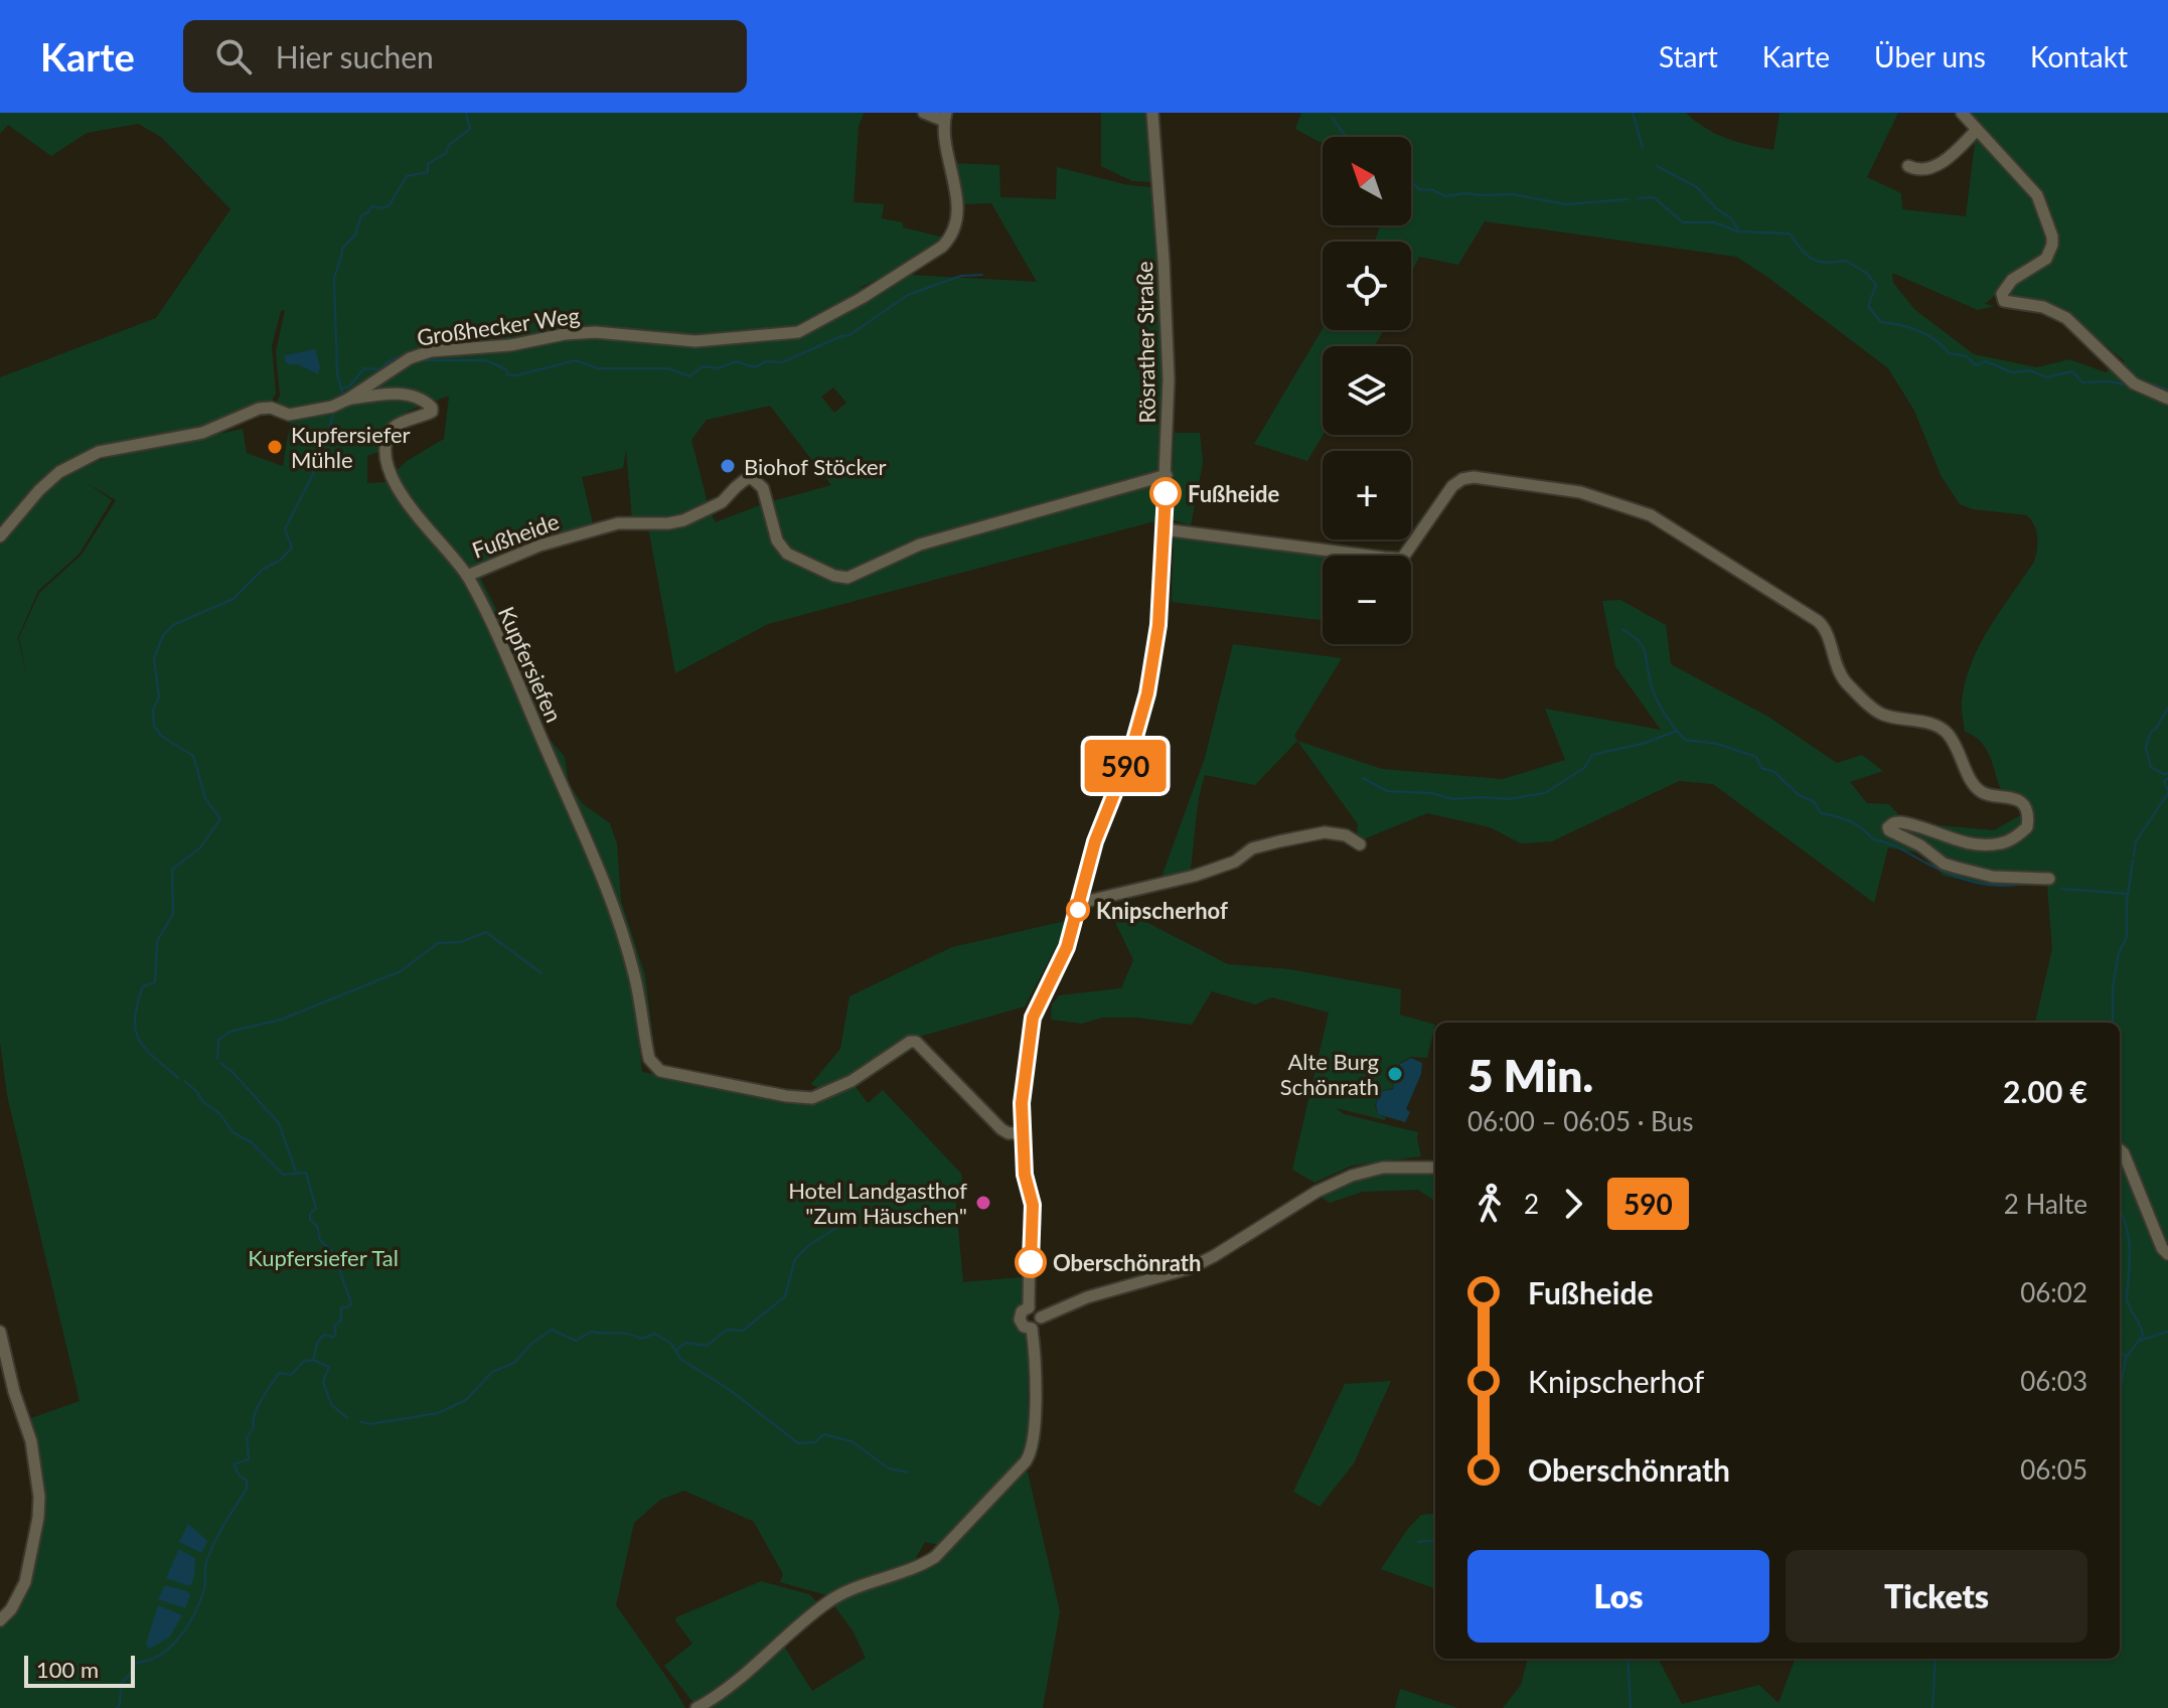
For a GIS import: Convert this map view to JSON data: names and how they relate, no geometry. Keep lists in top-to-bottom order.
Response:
{
  "streets": {
    "street": [
      "Großhecker Weg",
      "Rösrather Straße",
      "Fußheide",
      "Kupfersiefen"
    ]
  },
  "crossings": [
    ["Großhecker Weg", "Kupfersiefen"],
    ["Rösrather Straße", "Fußheide"],
    ["Rösrather Straße", "Kupfersiefen"],
    ["Fußheide", "Kupfersiefen"]
  ],
  "parks": ["Kupfersiefer Tal"],
  "places": [
    "Kupfersiefer Mühle",
    "Biohof Stöcker",
    "Fußheide",
    "Knipscherhof",
    "Alte Burg Schönrath",
    "Hotel Landgasthof \"Zum Häuschen\"",
    "Oberschönrath"
  ],
  "lines": ["bus line 590"],
  "scale_bar": "100 m",
  "north": "top left",
  "page": {
    "header": "Karte",
    "search": "Hier suchen",
    "nav": [
      "Start",
      "Karte",
      "Über uns",
      "Kontakt"
    ],
    "on_map": "590",
    "map_buttons": ["+", "−"],
    "heading": ["5 Min.", "06:00 – 06:05 · Bus", "2.00 €"],
    "legs": ["2", "590", "2 Halte"],
    "list": [
      {
        "name": "Fußheide",
        "value": "06:02"
      },
      {
        "name": "Knipscherhof",
        "value": "06:03"
      },
      {
        "name": "Oberschönrath",
        "value": "06:05"
      }
    ],
    "buttons": ["Los", "Tickets"],
    "scale": "100 m"
  }
}
